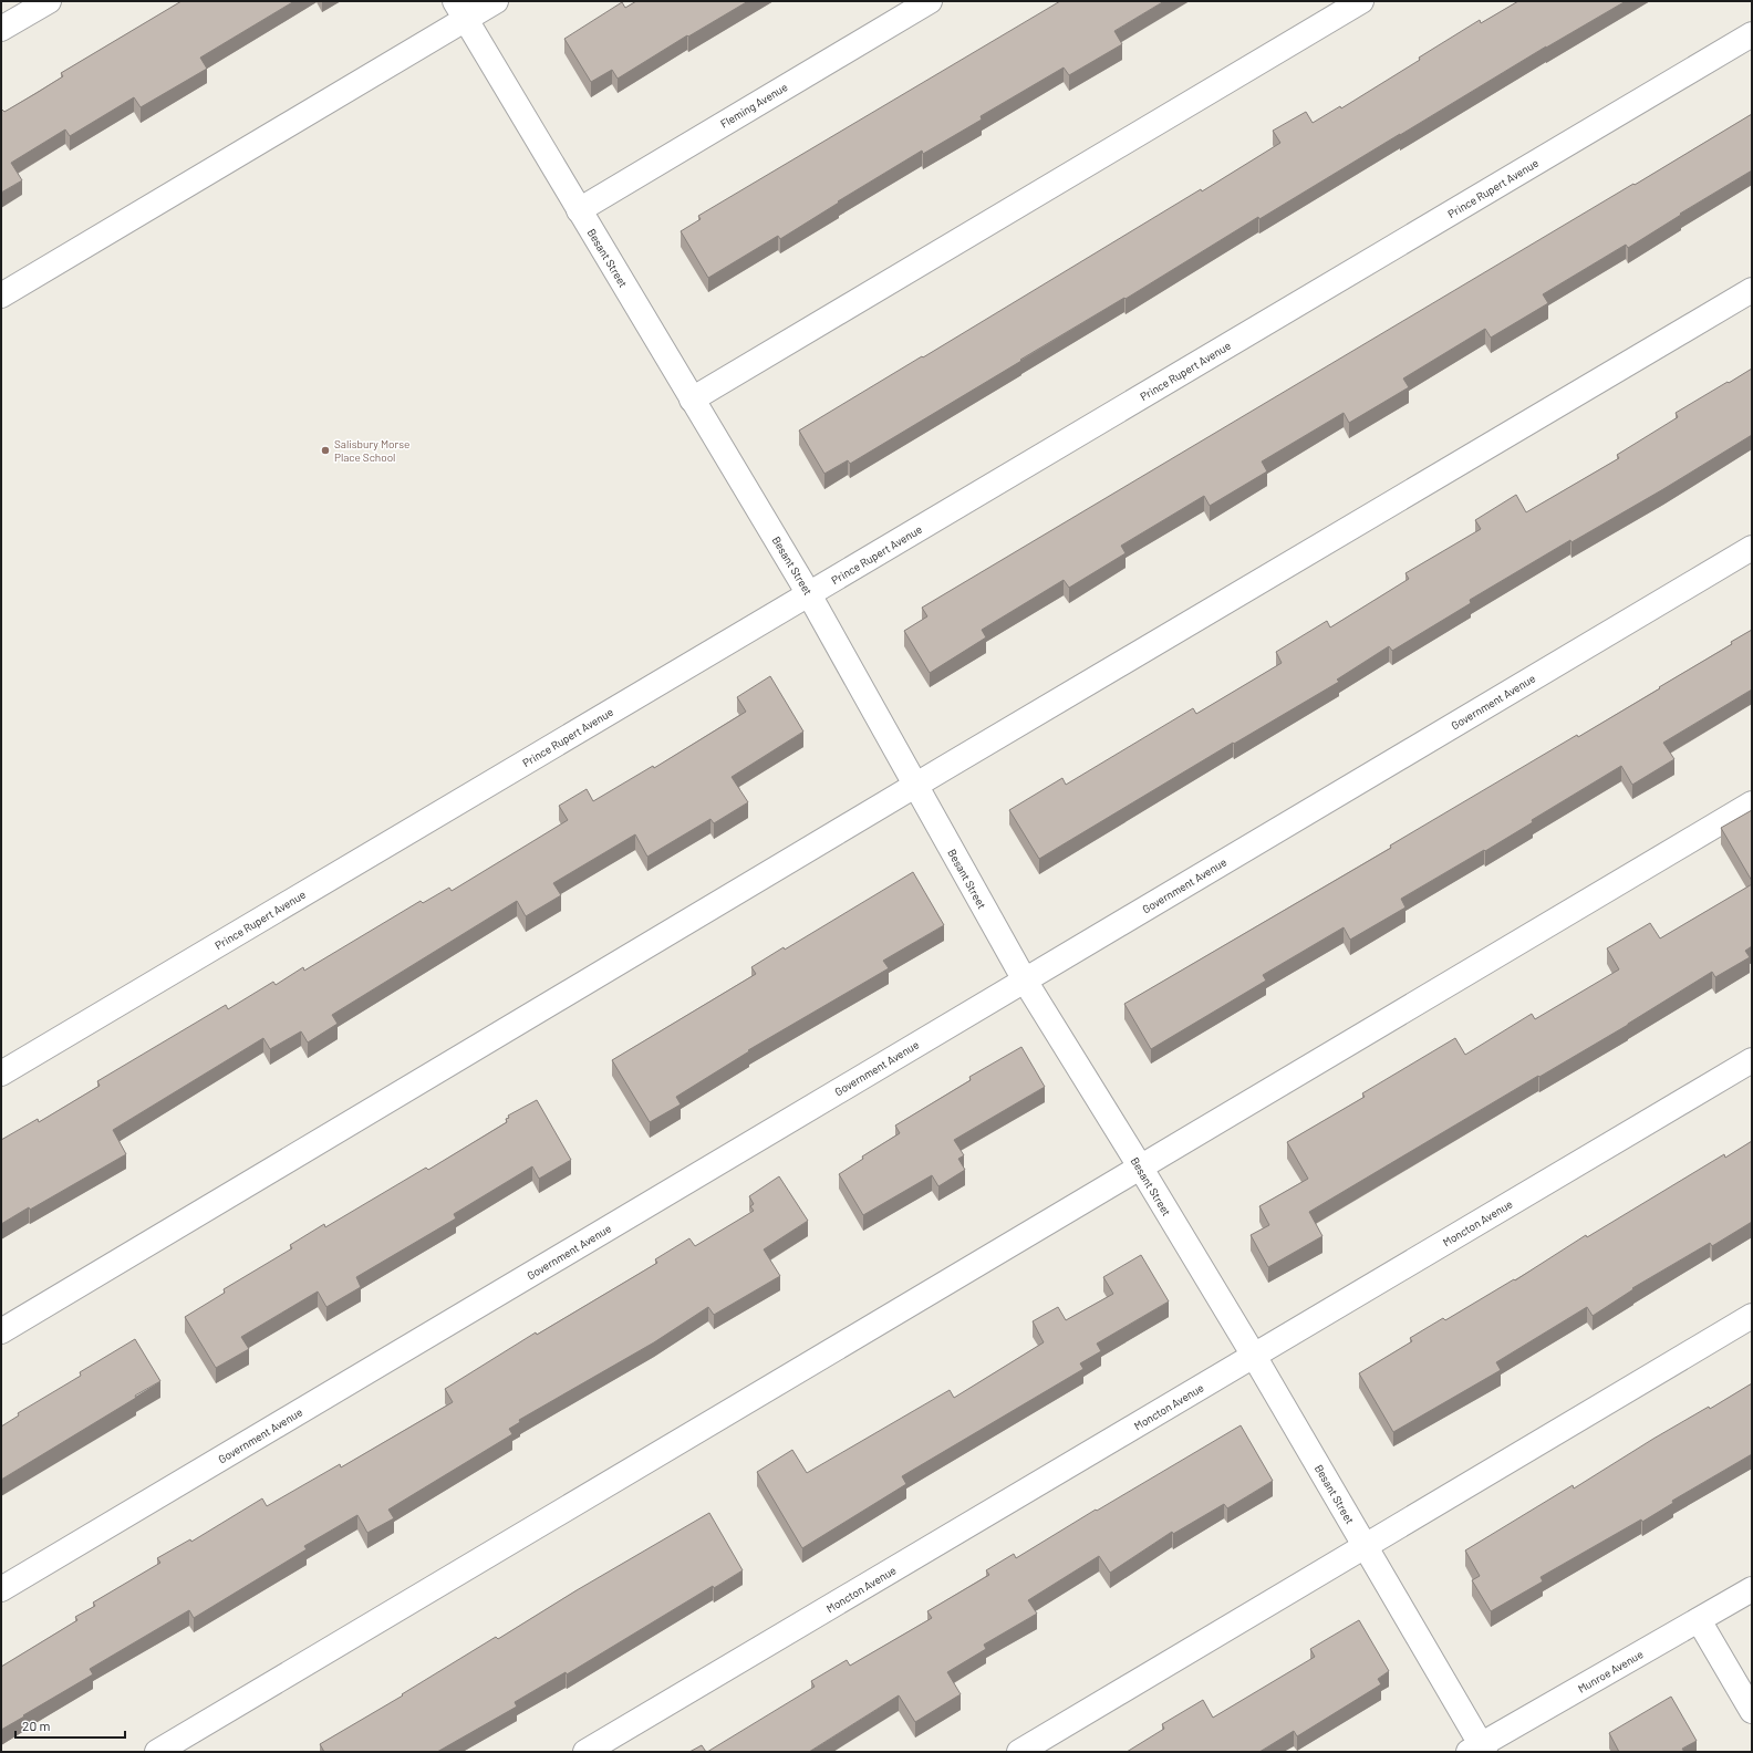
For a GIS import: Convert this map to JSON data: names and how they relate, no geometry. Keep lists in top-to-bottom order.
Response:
{
  "streets": {
    "street": [
      "Fleming Avenue",
      "Prince Rupert Avenue",
      "Besant Street",
      "Government Avenue",
      "Moncton Avenue",
      "Munroe Avenue"
    ]
  },
  "crossings": [
    ["Fleming Avenue", "Besant Street"],
    ["Prince Rupert Avenue", "Besant Street"],
    ["Besant Street", "Government Avenue"],
    ["Besant Street", "Moncton Avenue"],
    ["Besant Street", "Munroe Avenue"]
  ],
  "places": ["Salisbury Morse Place School"],
  "scale_bar": "20 m"
}
